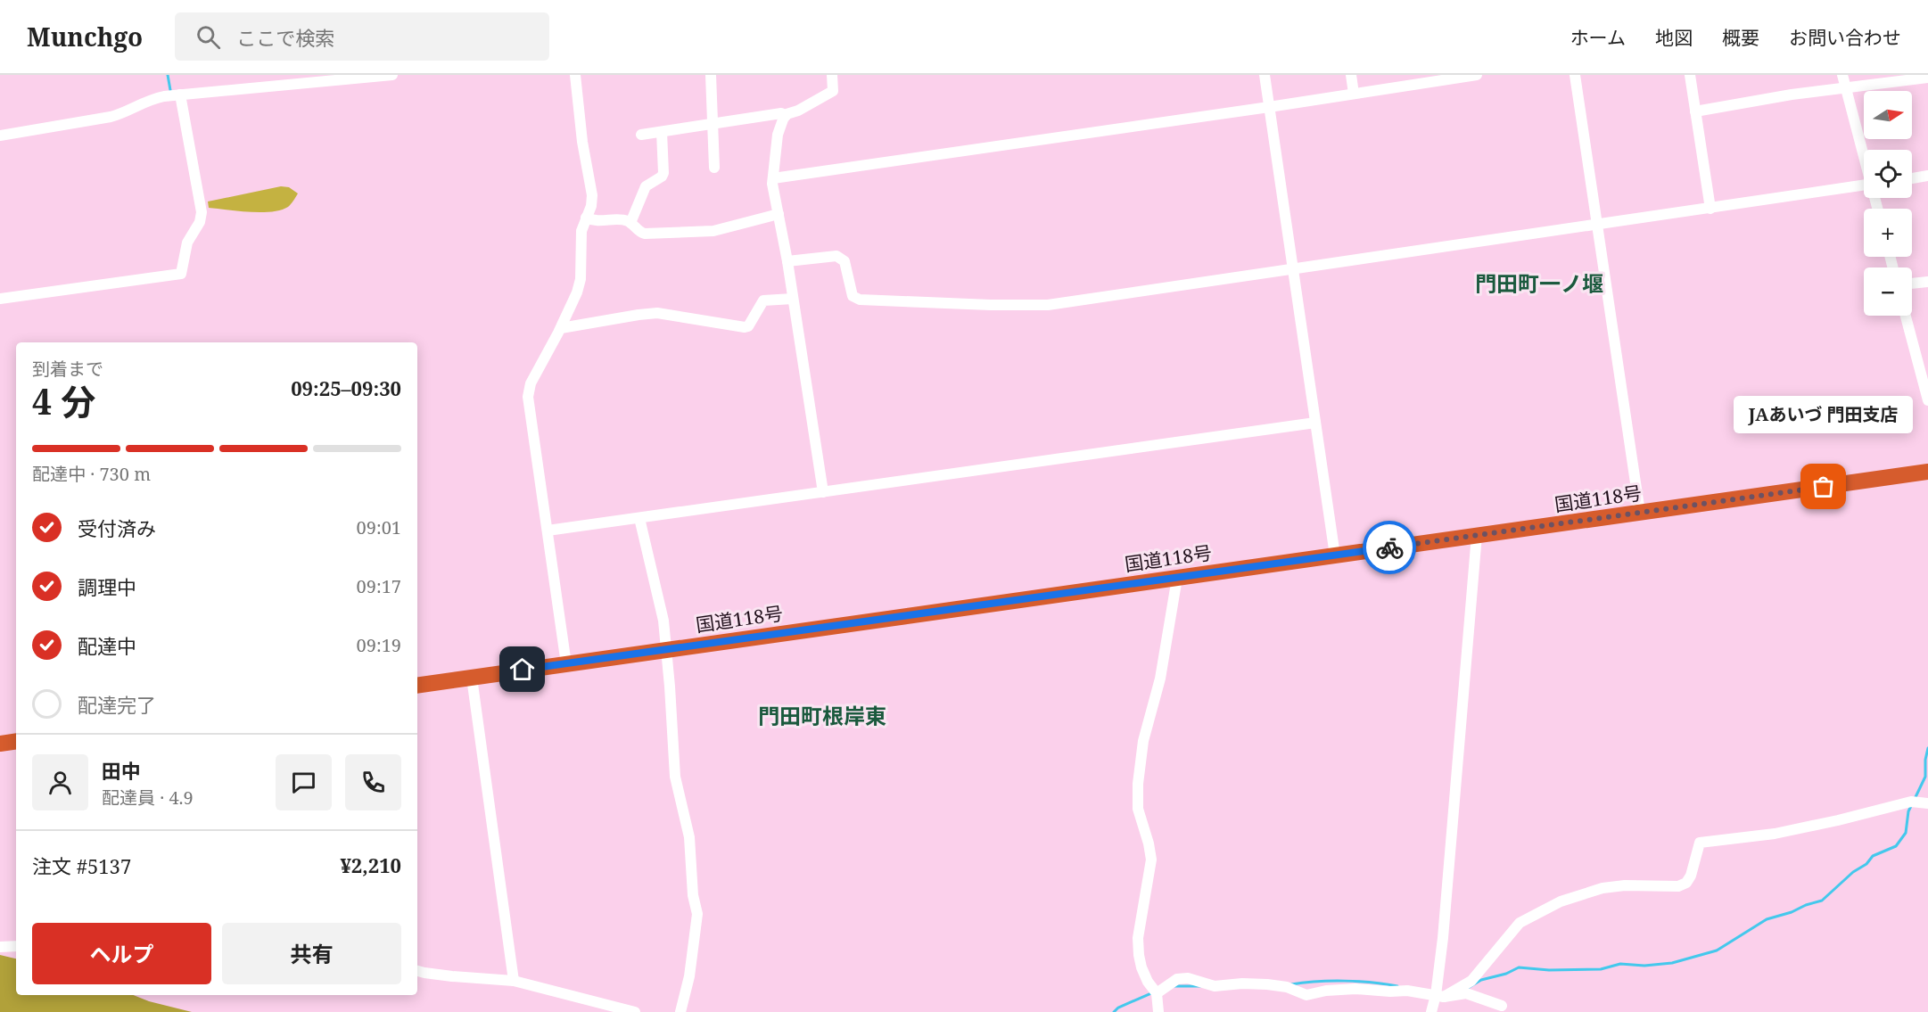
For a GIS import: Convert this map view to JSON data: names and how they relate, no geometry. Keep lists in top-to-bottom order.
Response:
{
  "streets": {
    "highway": ["国道118号"]
  },
  "districts": ["門田町一ノ堰", "門田町根岸東"],
  "places": ["JAあいづ 門田支店"],
  "north": "right",
  "page": {
    "header": "Munchgo",
    "search": "ここで検索",
    "nav": [
      "ホーム",
      "地図",
      "概要",
      "お問い合わせ"
    ],
    "map_buttons": ["+", "−"],
    "heading": ["4 分", "到着まで", "09:25–09:30"],
    "panel": [
      "田中",
      "配達員 · 4.9",
      "注文 #5137",
      "¥2,210"
    ],
    "bubble": "JAあいづ 門田支店",
    "bar": "配達中 · 730 m",
    "list": [
      ["受付済み", "09:01"],
      ["調理中", "09:17"],
      ["配達中", "09:19"],
      "配達完了"
    ],
    "buttons": ["ヘルプ", "共有"]
  }
}
